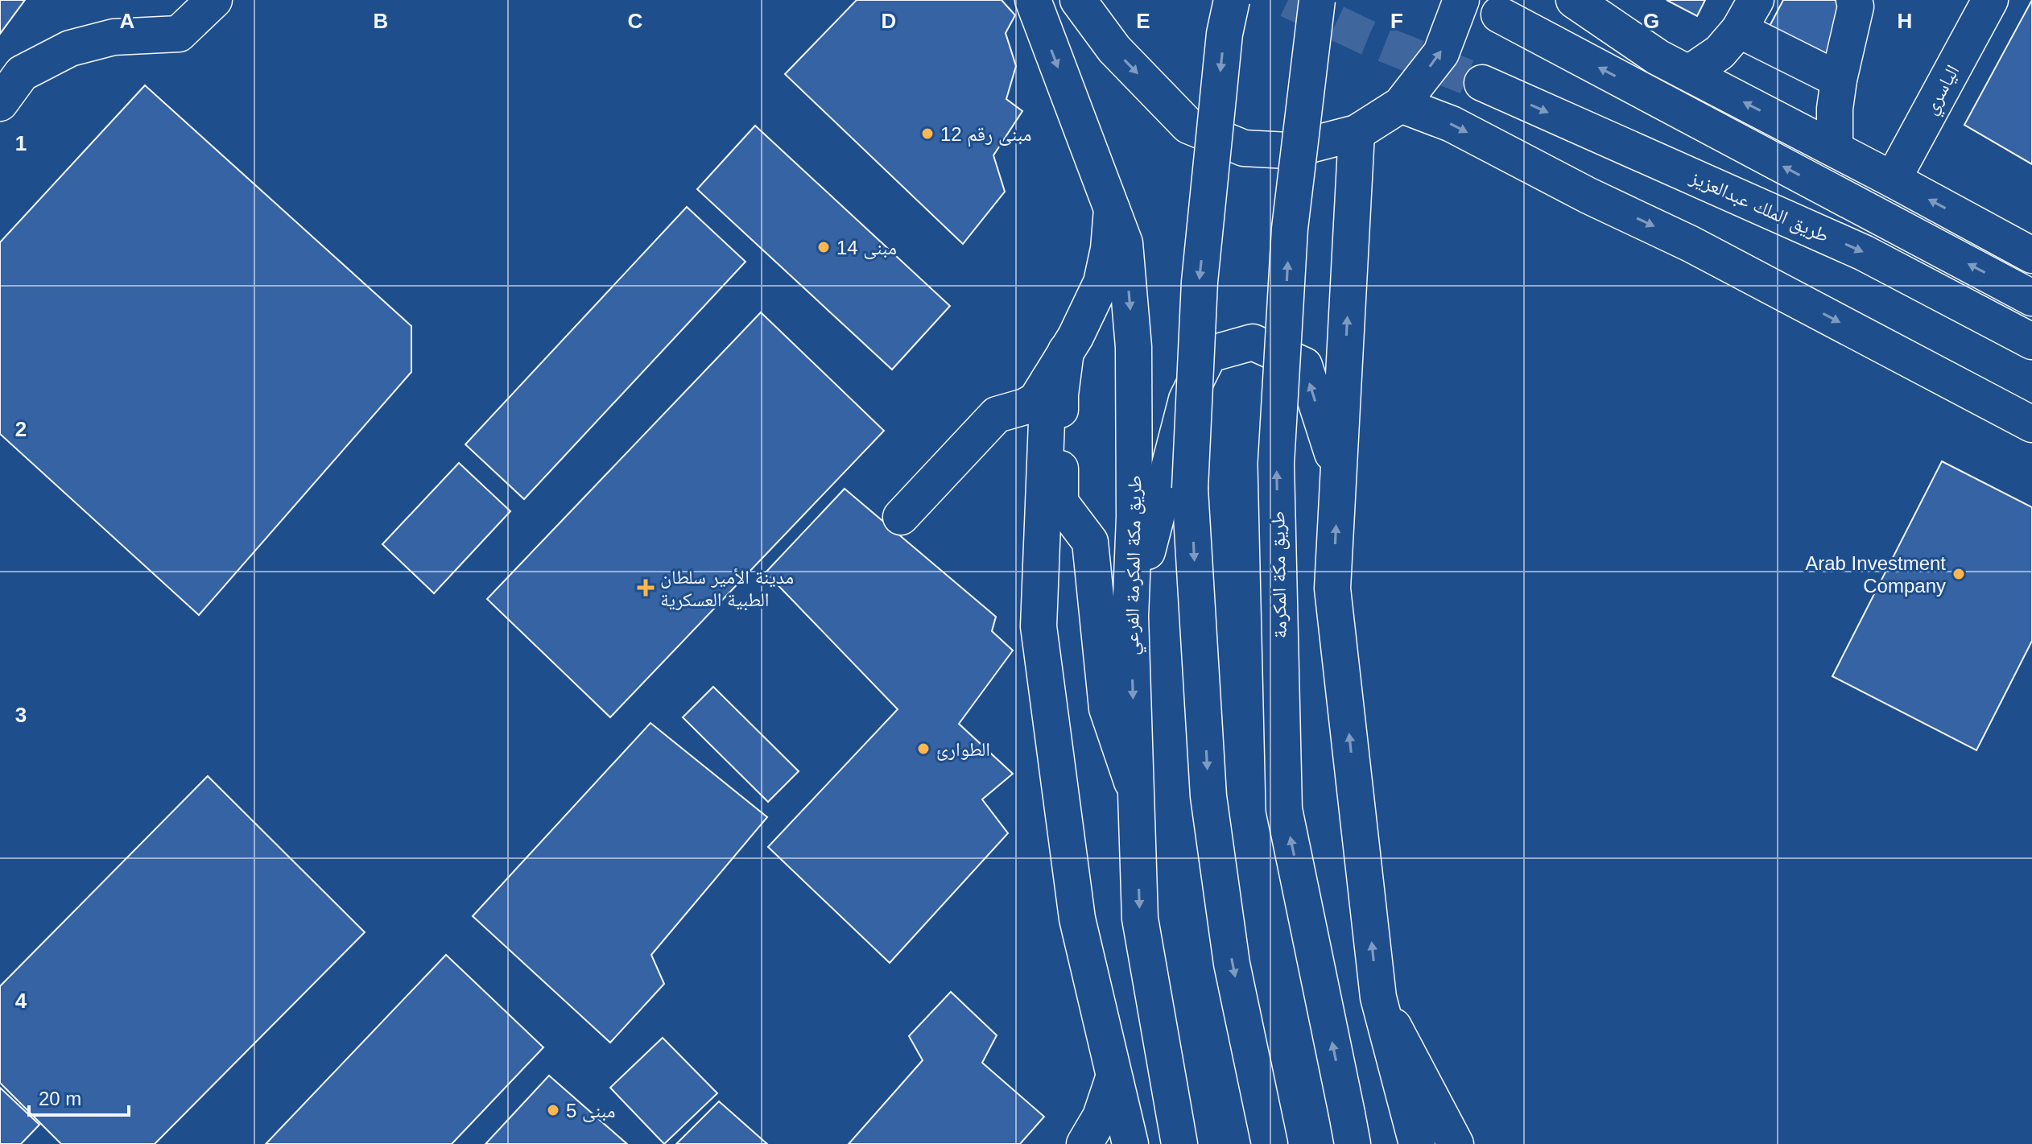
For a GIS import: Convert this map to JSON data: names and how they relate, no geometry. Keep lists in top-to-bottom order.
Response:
{
  "streets": {
    "main road": [
      "الياسري",
      "طريق الملك عبدالعزيز",
      "طريق مكة المكرمة الفرعي",
      "طريق مكة المكرمة"
    ]
  },
  "places": {
    "other": [
      "مبنى رقم 12",
      "مبنى 14",
      "Arab Investment Company",
      "الطوارئ",
      "مبنى 5"
    ],
    "health": ["مدينة الأمير سلطان الطبية العسكرية"]
  },
  "scale_bar": "20 m",
  "grid": {
    "columns": [
      "A",
      "B",
      "C",
      "D",
      "E",
      "F",
      "G",
      "H"
    ],
    "rows": [
      "1",
      "2",
      "3",
      "4"
    ]
  }
}
